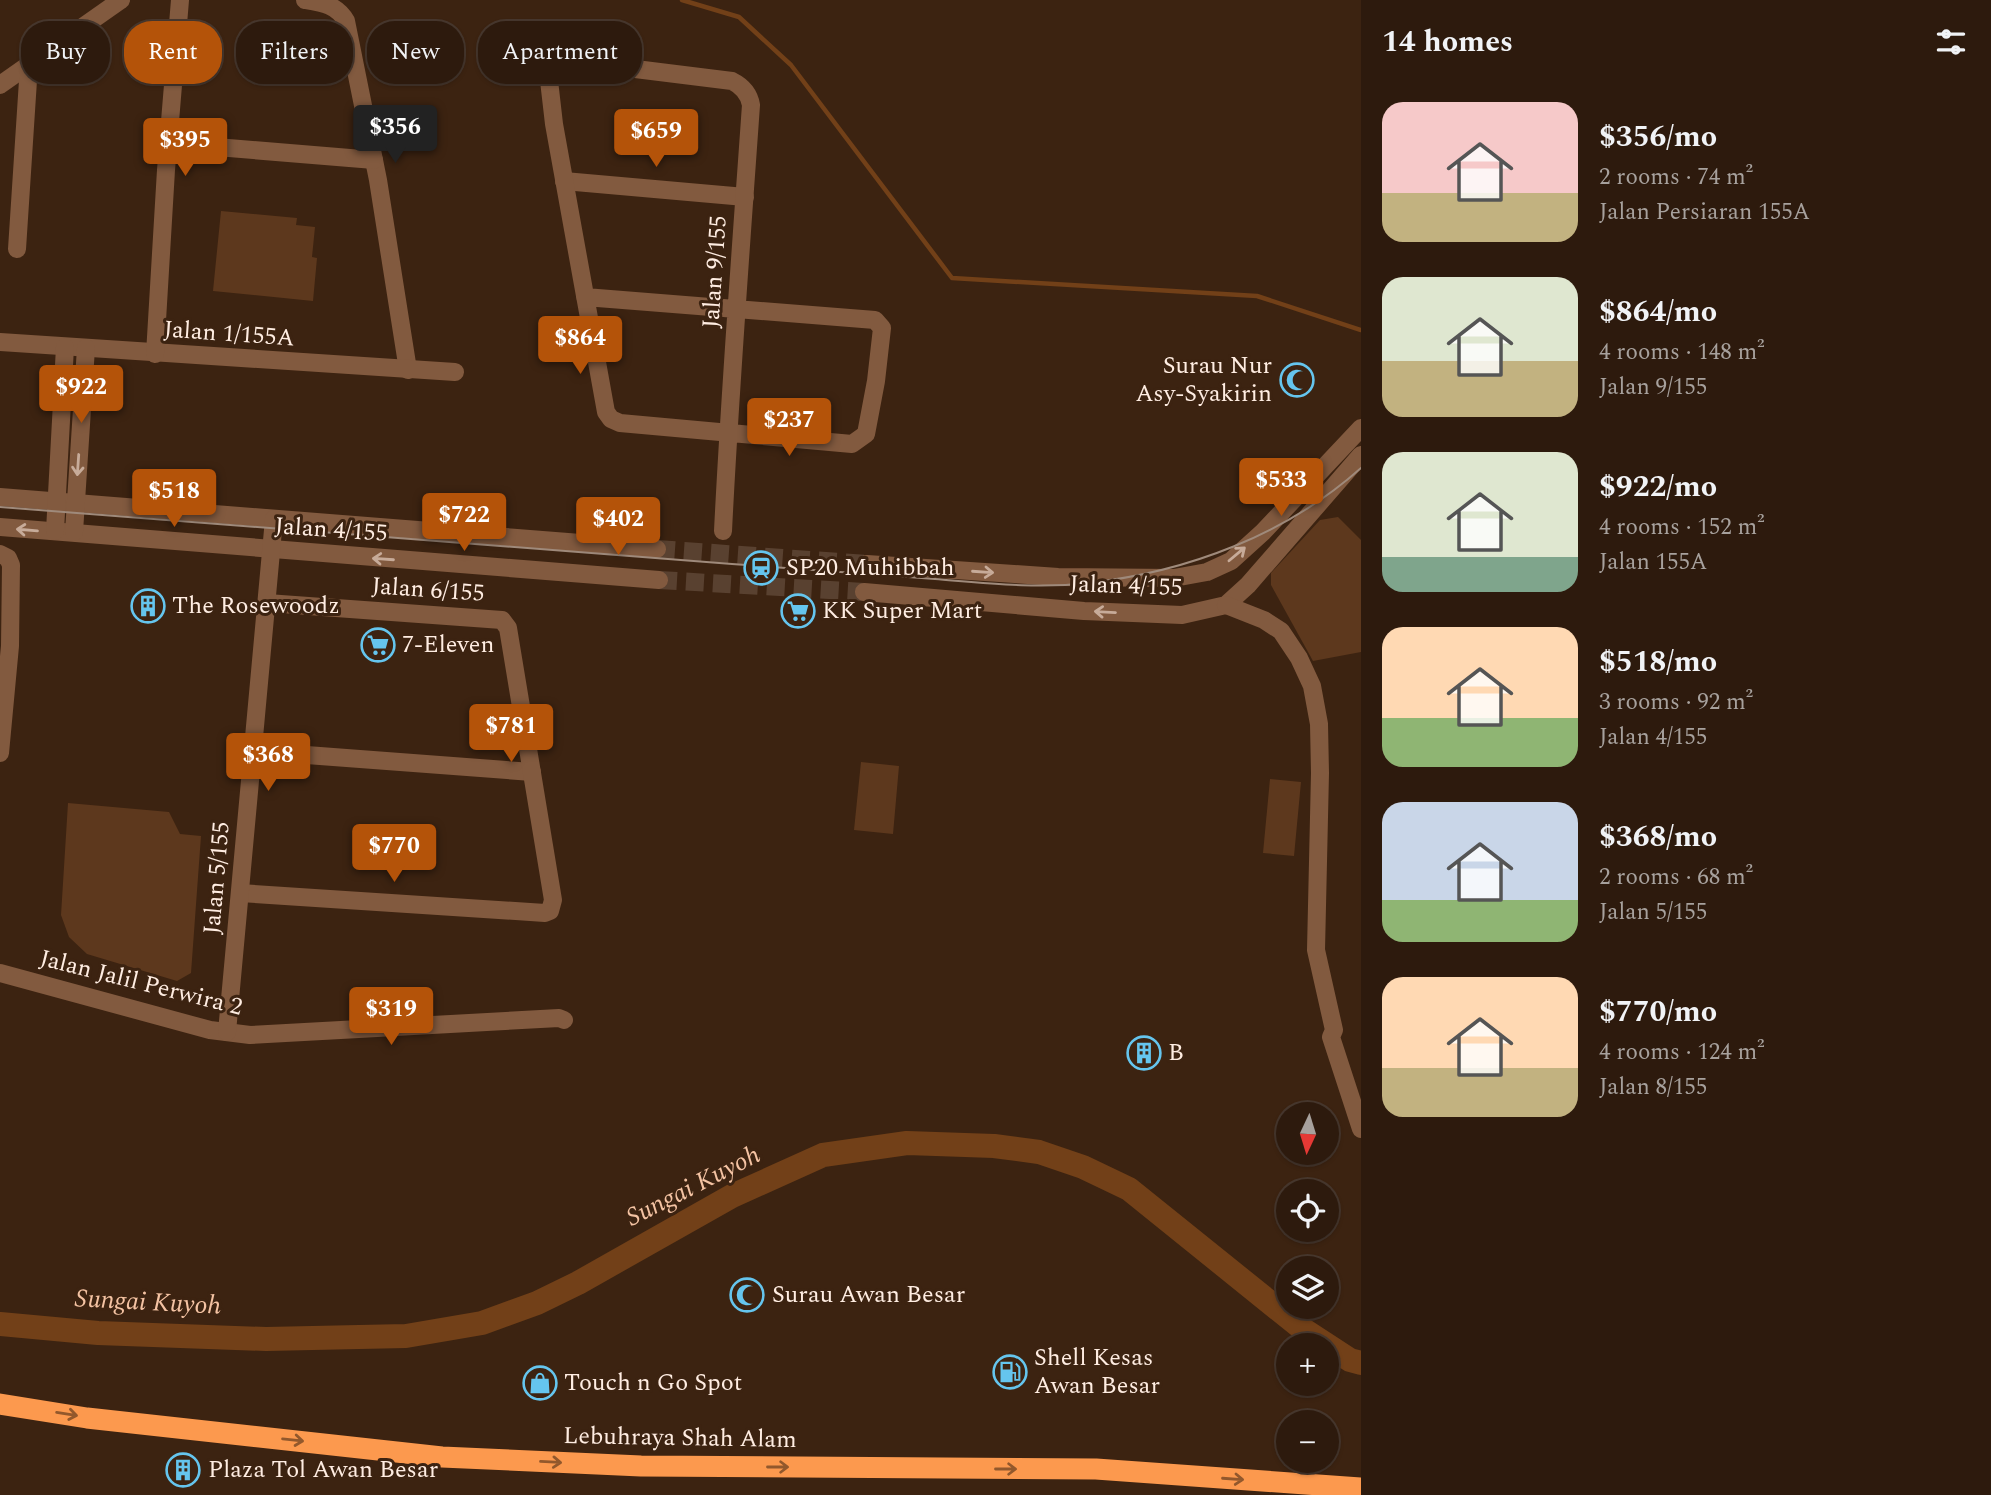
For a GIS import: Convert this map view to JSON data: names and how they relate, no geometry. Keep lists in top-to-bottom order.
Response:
{
  "streets": {
    "highway": ["Lebuhraya Shah Alam"],
    "street": [
      "Jalan 9/155",
      "Jalan 1/155A",
      "Jalan 4/155",
      "Jalan 6/155",
      "Jalan 5/155",
      "Jalan Jalil Perwira 2"
    ]
  },
  "crossings": [
    ["Jalan 4/155", "Jalan 5/155"],
    ["Jalan 6/155", "Jalan 5/155"],
    ["Jalan 5/155", "Jalan Jalil Perwira 2"]
  ],
  "one_way": ["Lebuhraya Shah Alam"],
  "water": ["Sungai Kuyoh"],
  "places": {
    "mosque": ["Surau Nur Asy-Syakirin", "Surau Awan Besar"],
    "station": ["SP20 Muhibbah"],
    "building": ["The Rosewoodz", "B", "Plaza Tol Awan Besar"],
    "supermarket": ["KK Super Mart", "7-Eleven"],
    "fuel station": ["Shell Kesas Awan Besar"],
    "shop": ["Touch n Go Spot"]
  },
  "north": "bottom",
  "page": {
    "heading": "14 homes",
    "chip": [
      "Buy",
      "Rent",
      "Filters",
      "New",
      "Apartment"
    ],
    "list": [
      {
        "name": "$356/mo",
        "note": "2 rooms · 74 m² · Jalan Persiaran 155A"
      },
      {
        "name": "$864/mo",
        "note": "4 rooms · 148 m² · Jalan 9/155"
      },
      {
        "name": "$922/mo",
        "note": "4 rooms · 152 m² · Jalan 155A"
      },
      {
        "name": "$518/mo",
        "note": "3 rooms · 92 m² · Jalan 4/155"
      },
      {
        "name": "$368/mo",
        "note": "2 rooms · 68 m² · Jalan 5/155"
      },
      {
        "name": "$770/mo",
        "note": "4 rooms · 124 m² · Jalan 8/155"
      }
    ],
    "price": [
      "$356",
      "$659",
      "$395",
      "$864",
      "$922",
      "$237",
      "$533",
      "$518",
      "$722",
      "$402",
      "$781",
      "$368",
      "$770",
      "$319"
    ],
    "map_buttons": ["+", "−"]
  }
}
